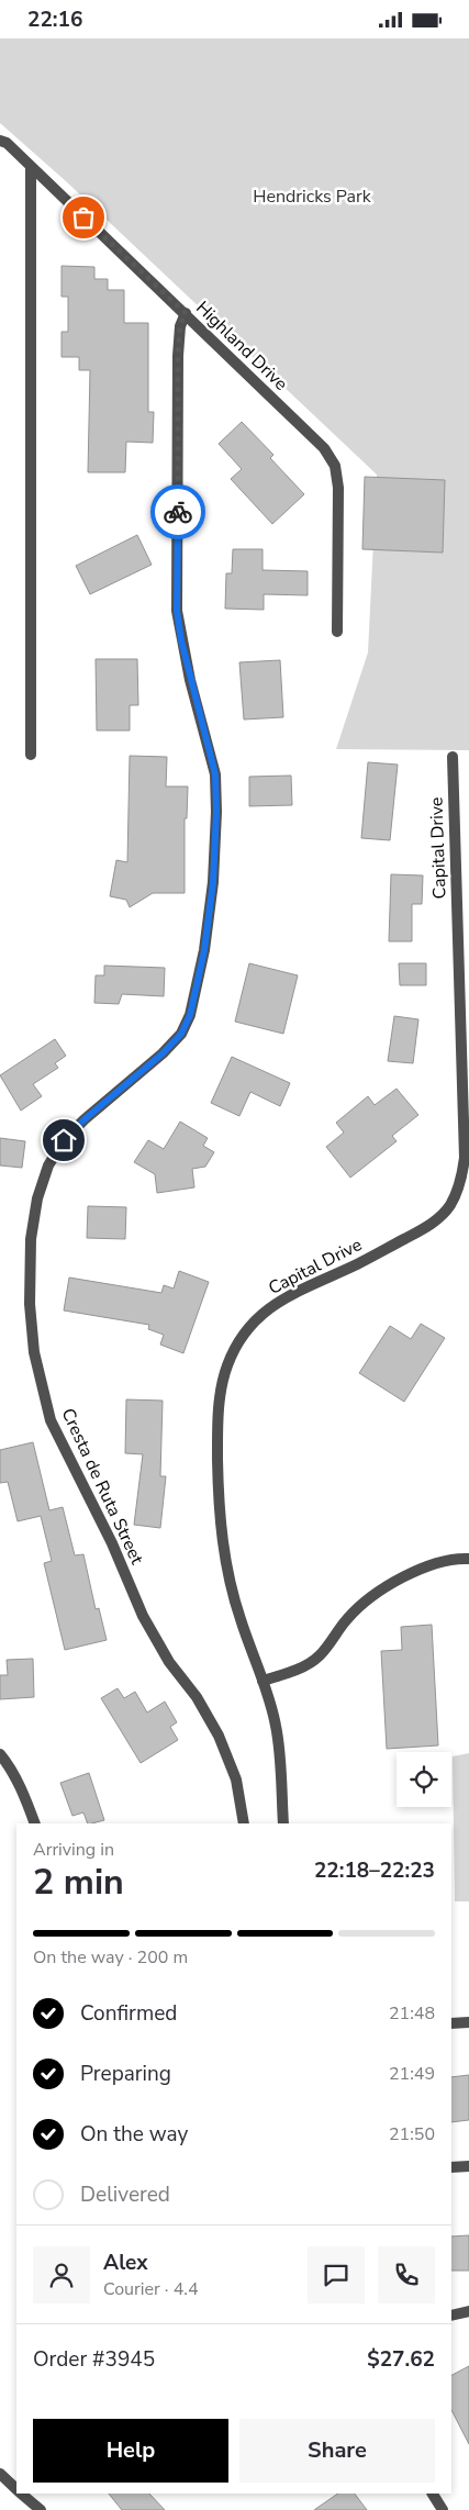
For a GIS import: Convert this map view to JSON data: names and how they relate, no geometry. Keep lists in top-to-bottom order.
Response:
{
  "streets": {
    "street": ["Highland Drive", "Capital Drive", "Cresta de Ruta Street"]
  },
  "crossings": [
    ["Highland Drive", "Cresta de Ruta Street"]
  ],
  "parks": ["Hendricks Park"],
  "page": {
    "status": "22:16",
    "heading": ["2 min", "Arriving in", "22:18–22:23"],
    "panel": [
      "Alex",
      "Courier · 4.4",
      "Order #3945",
      "$27.62"
    ],
    "bar": "On the way · 200 m",
    "list": [
      ["Confirmed", "21:48"],
      ["Preparing", "21:49"],
      ["On the way", "21:50"],
      "Delivered"
    ],
    "buttons": ["Help", "Share"]
  }
}
